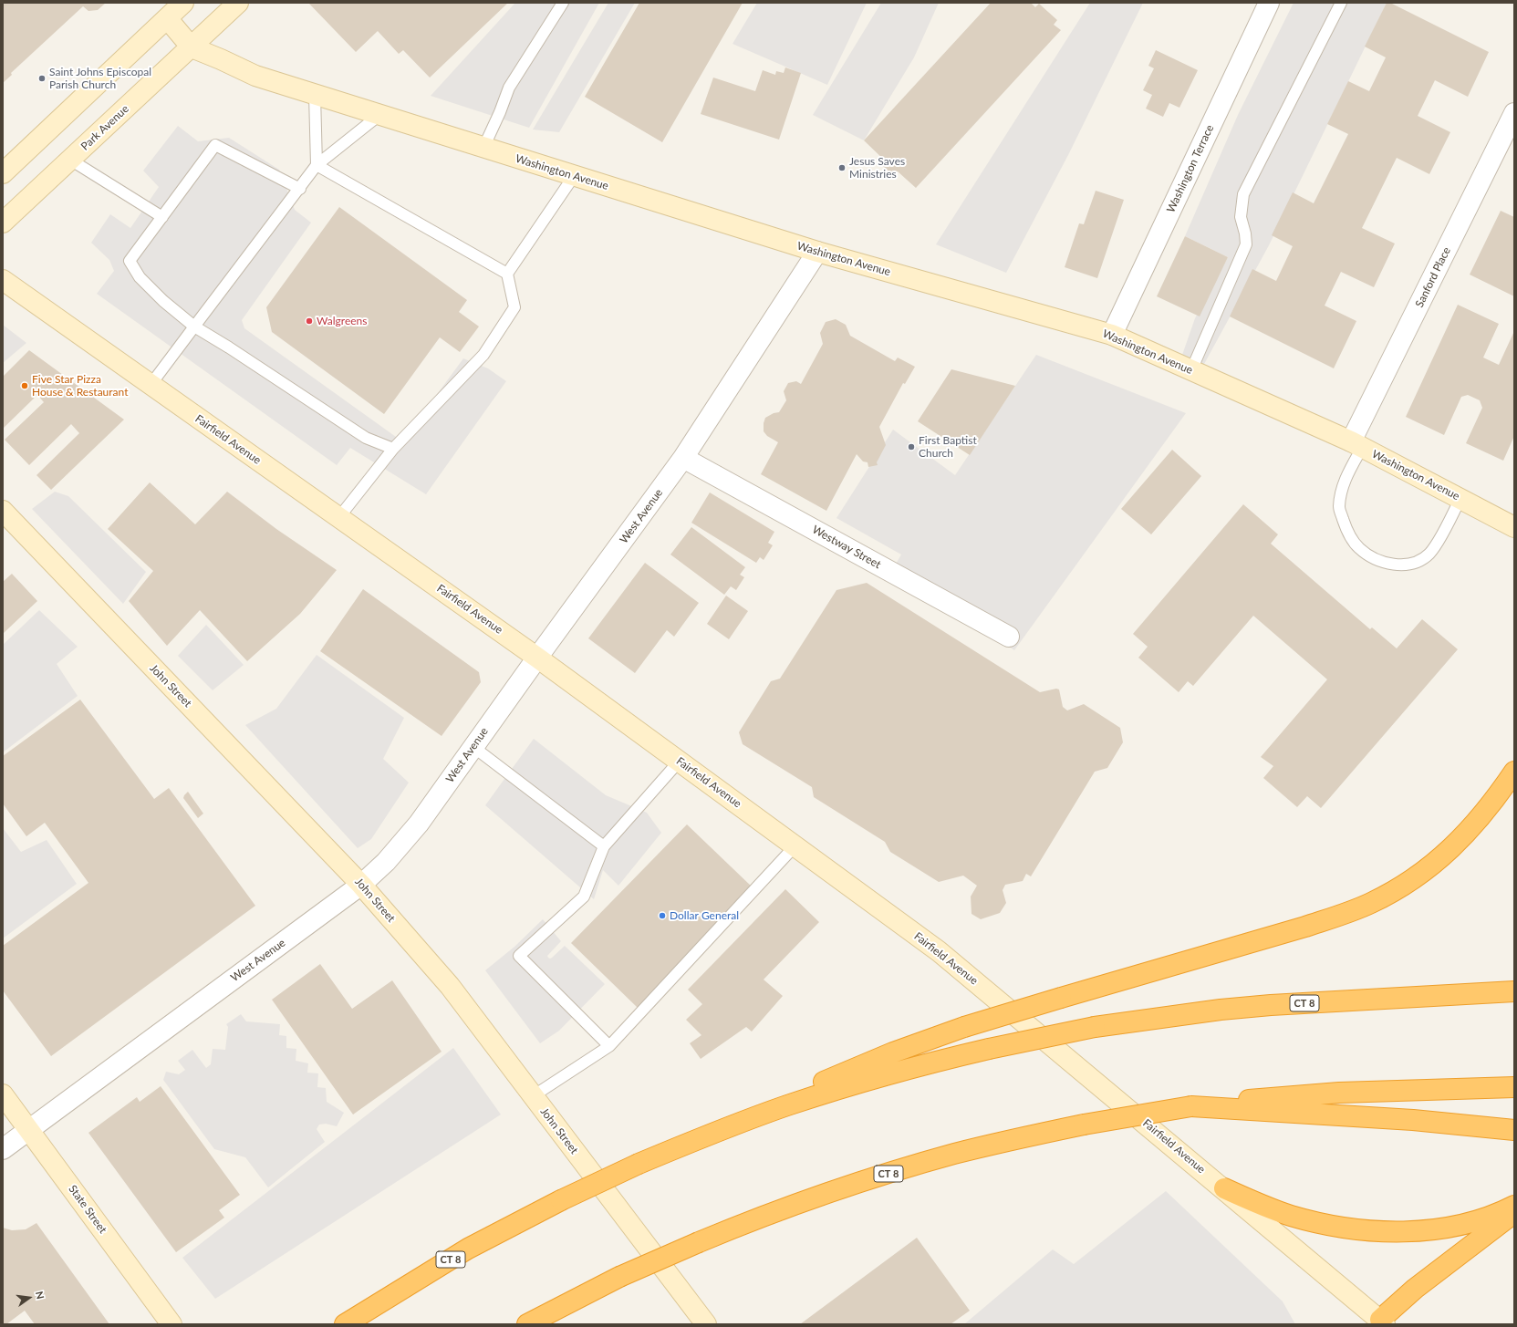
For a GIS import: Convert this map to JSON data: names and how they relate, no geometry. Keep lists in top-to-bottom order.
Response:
{
  "streets": {
    "highway": ["CT 8"],
    "main road": [
      "Park Avenue",
      "Washington Avenue",
      "Fairfield Avenue",
      "John Street",
      "State Street"
    ],
    "street": [
      "Washington Terrace",
      "Sanford Place",
      "West Avenue",
      "Westway Street"
    ]
  },
  "crossings": [
    ["Park Avenue", "Washington Avenue"],
    ["Washington Terrace", "Washington Avenue"],
    ["Washington Avenue", "Sanford Place"],
    ["Washington Avenue", "West Avenue"],
    ["Fairfield Avenue", "West Avenue"],
    ["West Avenue", "Westway Street"],
    ["West Avenue", "John Street"],
    ["West Avenue", "State Street"]
  ],
  "places": [
    "Saint Johns Episcopal Parish Church",
    "Jesus Saves Ministries",
    "Walgreens",
    "Five Star Pizza House & Restaurant",
    "First Baptist Church",
    "Dollar General"
  ],
  "north": "right"
}
